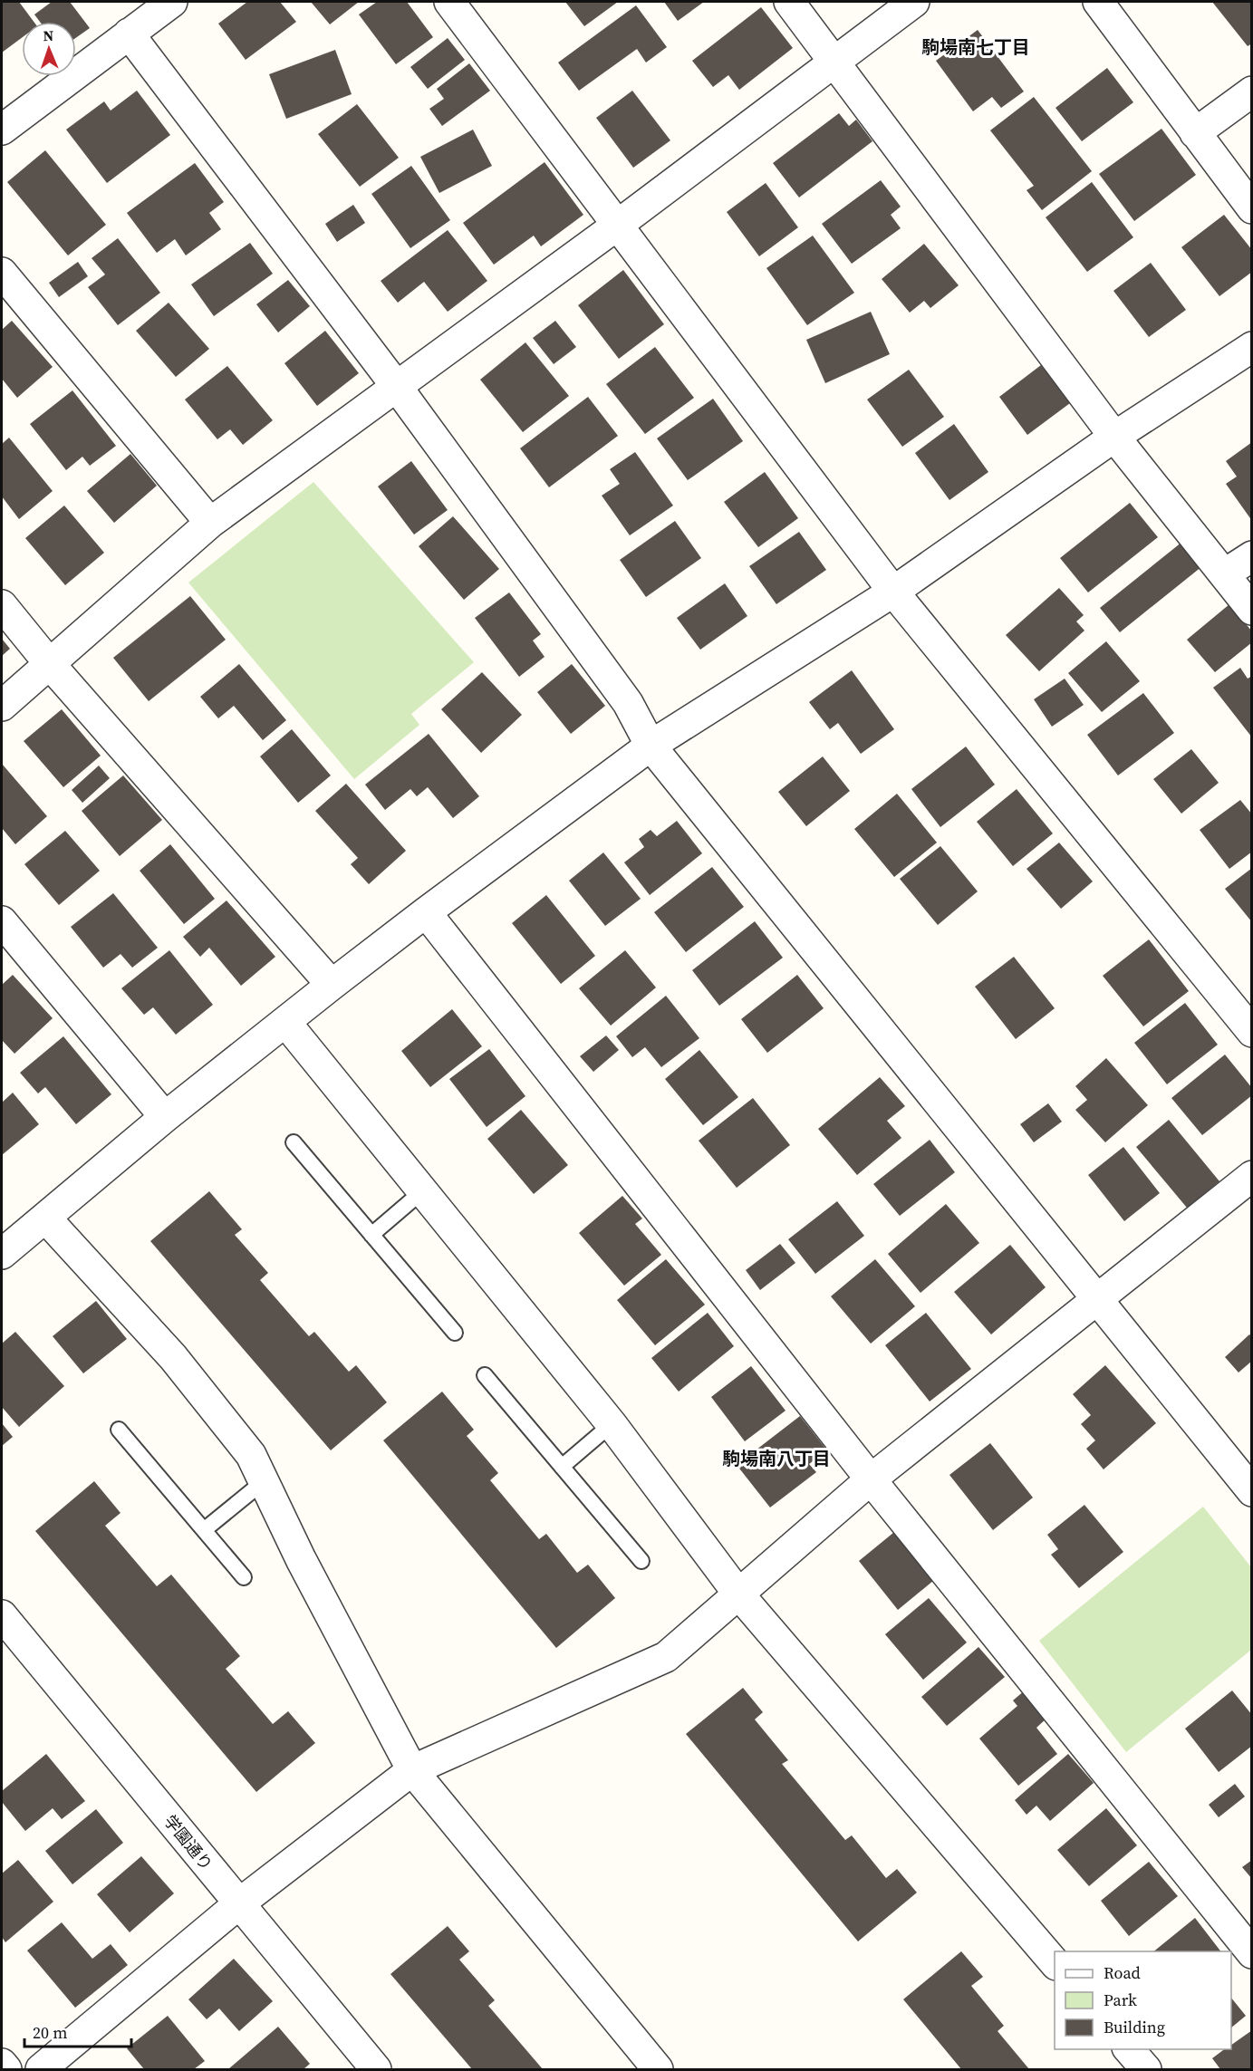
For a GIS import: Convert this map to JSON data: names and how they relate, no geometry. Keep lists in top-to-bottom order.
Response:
{
  "streets": {
    "street": ["学園通り"]
  },
  "districts": ["駒場南七丁目", "駒場南八丁目"],
  "legend": ["Road", "Park", "Building"],
  "scale_bar": "20 m",
  "north": "top"
}
